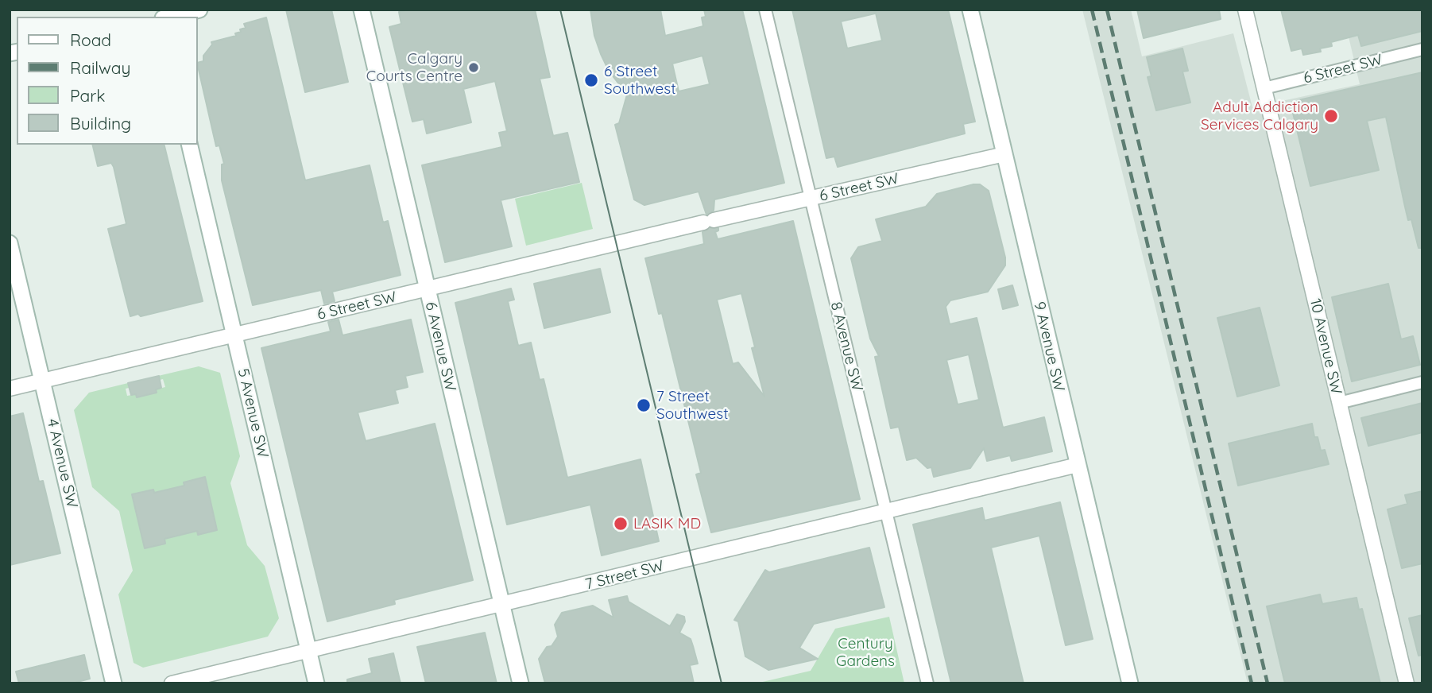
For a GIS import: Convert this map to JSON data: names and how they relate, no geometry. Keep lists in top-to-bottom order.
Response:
{
  "streets": {
    "main road": [
      "6 Avenue SW",
      "9 Avenue SW",
      "5 Avenue SW",
      "4 Avenue SW"
    ],
    "street": [
      "6 Street SW",
      "8 Avenue SW",
      "10 Avenue SW",
      "7 Street SW"
    ]
  },
  "crossings": [
    ["6 Street SW", "6 Avenue SW"],
    ["6 Street SW", "8 Avenue SW"],
    ["6 Street SW", "9 Avenue SW"],
    ["6 Street SW", "10 Avenue SW"],
    ["6 Street SW", "5 Avenue SW"],
    ["6 Street SW", "4 Avenue SW"],
    ["6 Avenue SW", "7 Street SW"],
    ["8 Avenue SW", "7 Street SW"],
    ["9 Avenue SW", "7 Street SW"],
    ["5 Avenue SW", "7 Street SW"]
  ],
  "parks": ["Century Gardens"],
  "places": [
    "Calgary Courts Centre",
    "6 Street Southwest",
    "Adult Addiction Services Calgary",
    "7 Street Southwest",
    "LASIK MD"
  ],
  "legend": [
    "Road",
    "Railway",
    "Park",
    "Building"
  ]
}
